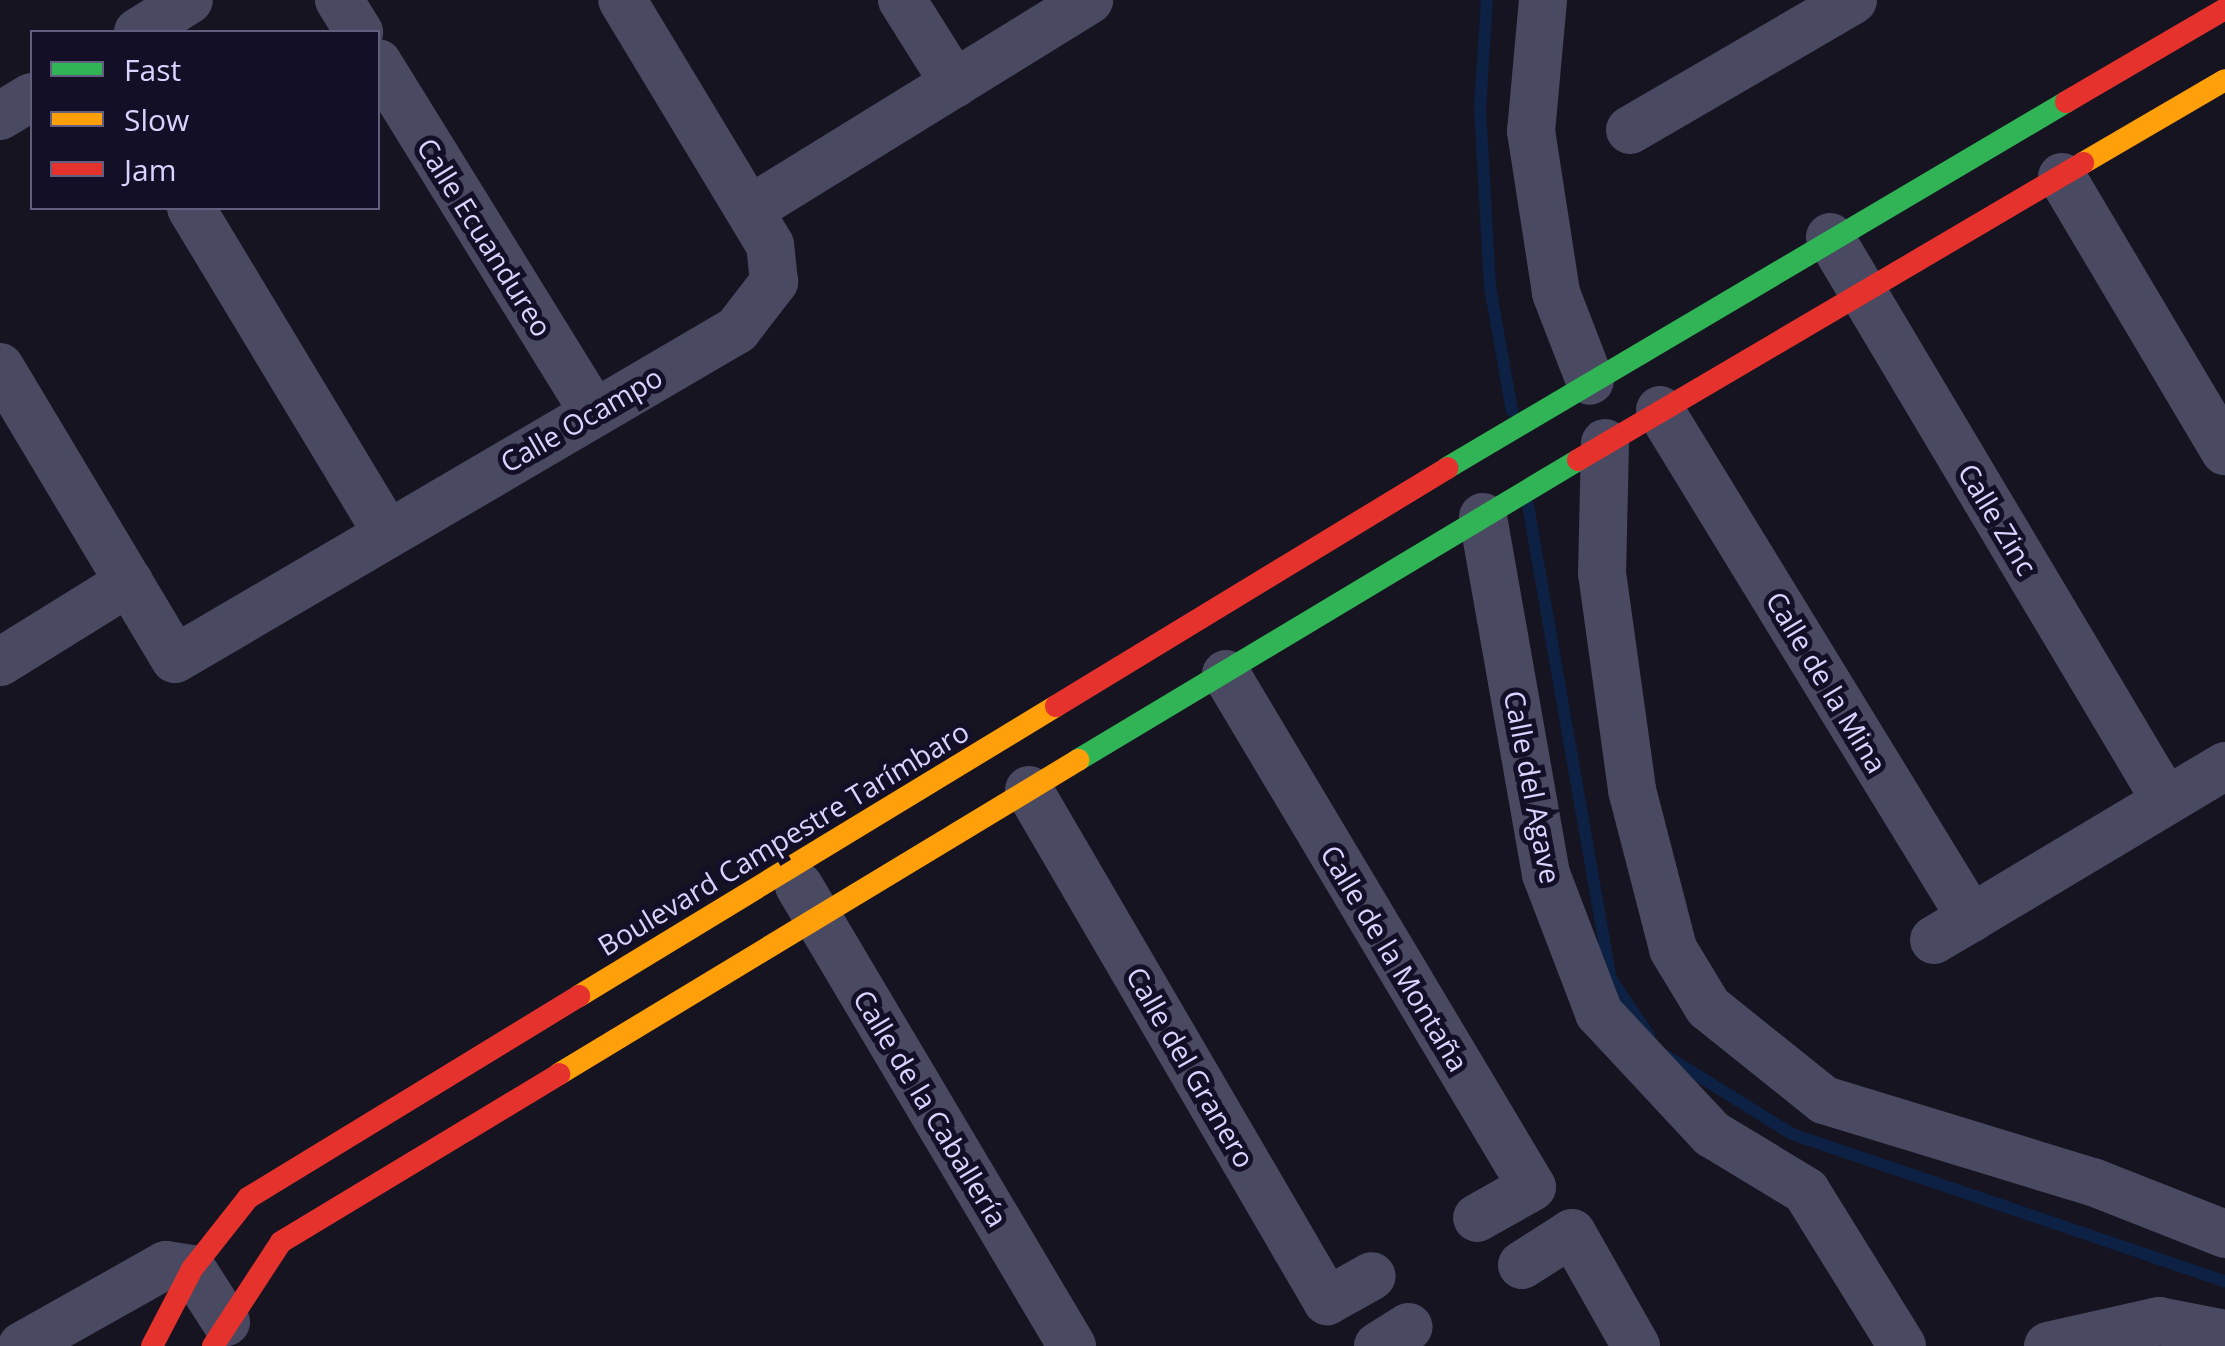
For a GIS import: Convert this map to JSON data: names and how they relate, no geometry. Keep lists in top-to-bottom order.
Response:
{
  "streets": {
    "street": [
      "Calle Ecuandureo",
      "Calle Ocampo",
      "Calle Zinc",
      "Calle de la Mina",
      "Calle del Agave",
      "Boulevard Campestre Tarímbaro",
      "Calle de la Montaña",
      "Calle del Granero",
      "Calle de la Caballería"
    ]
  },
  "crossings": [
    ["Calle Ecuandureo", "Calle Ocampo"],
    ["Calle Zinc", "Calle de la Mina"],
    ["Calle Zinc", "Boulevard Campestre Tarímbaro"],
    ["Boulevard Campestre Tarímbaro", "Calle de la Caballería"]
  ],
  "legend": ["Fast", "Slow", "Jam"]
}
